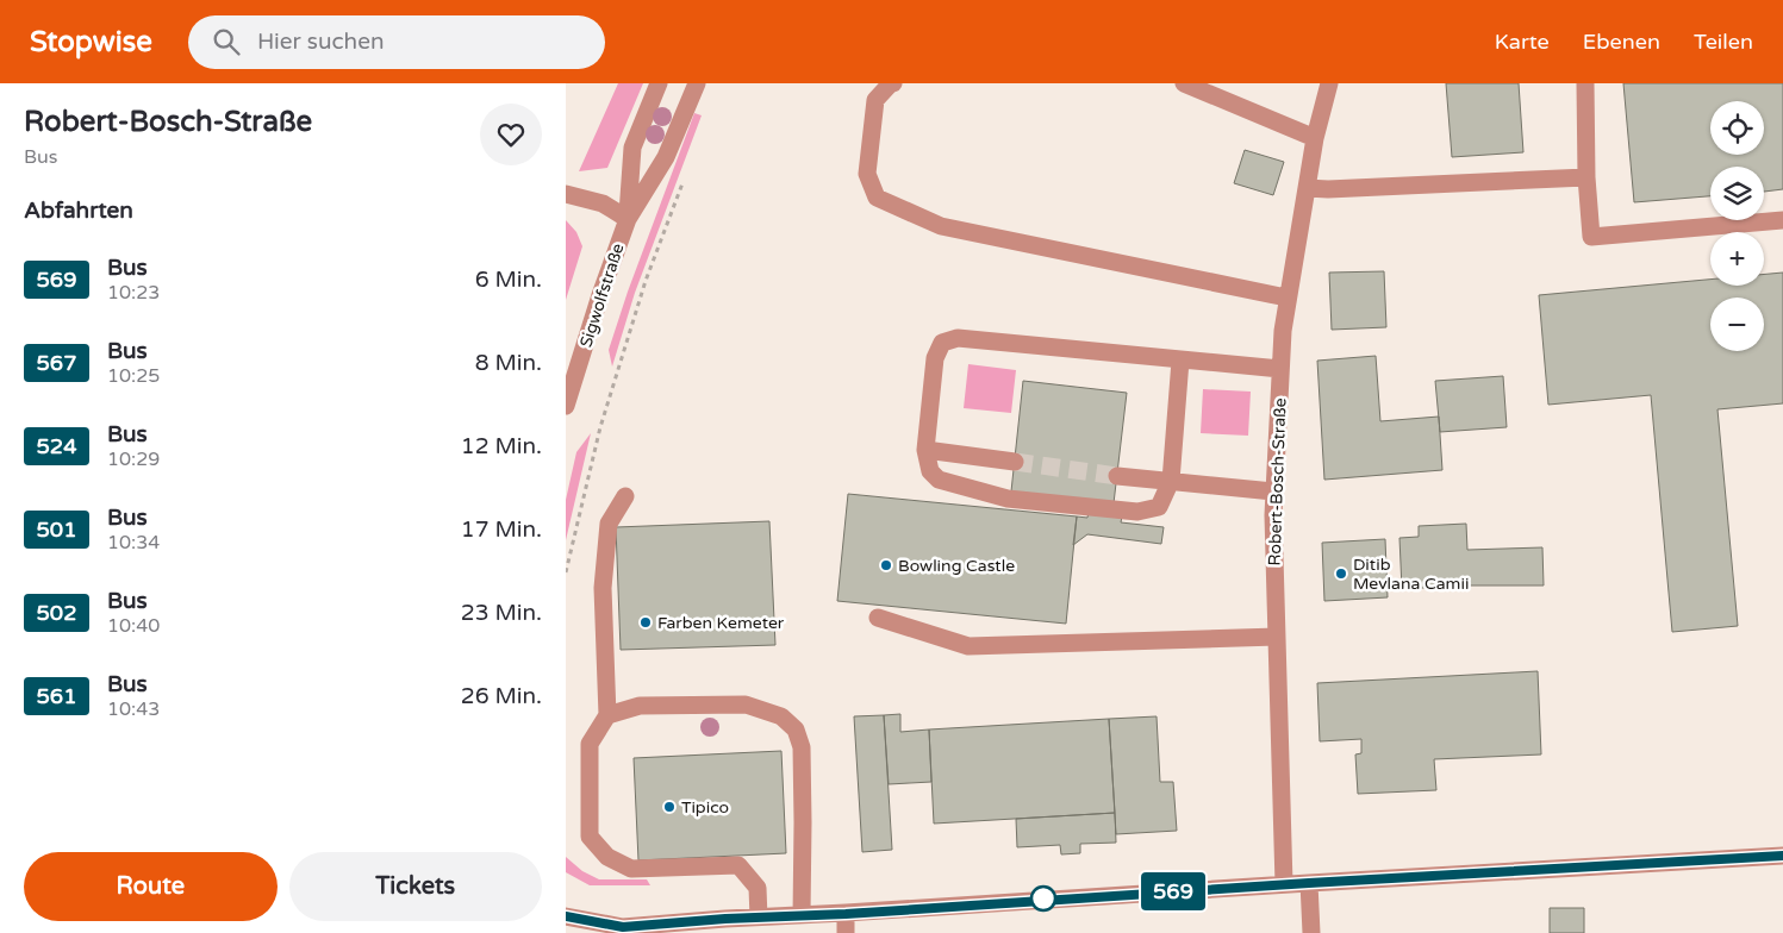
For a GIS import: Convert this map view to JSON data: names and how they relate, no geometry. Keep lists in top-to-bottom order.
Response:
{
  "streets": {
    "street": ["Sigwolfstraße", "Robert-Bosch-Straße"]
  },
  "places": [
    "Bowling Castle",
    "Ditib Mevlana Camii",
    "Farben Kemeter",
    "Tipico"
  ],
  "lines": ["bus line 569"],
  "page": {
    "header": "Stopwise",
    "search": "Hier suchen",
    "nav": ["Karte", "Ebenen", "Teilen"],
    "heading": [
      ["Robert-Bosch-Straße", "Bus"],
      "Abfahrten"
    ],
    "on_map": "569",
    "map_buttons": ["+", "−"],
    "list": [
      {
        "mark": "569",
        "name": "Bus",
        "note": "10:23",
        "value": "6 Min."
      },
      {
        "mark": "567",
        "name": "Bus",
        "note": "10:25",
        "value": "8 Min."
      },
      {
        "mark": "524",
        "name": "Bus",
        "note": "10:29",
        "value": "12 Min."
      },
      {
        "mark": "501",
        "name": "Bus",
        "note": "10:34",
        "value": "17 Min."
      },
      {
        "mark": "502",
        "name": "Bus",
        "note": "10:40",
        "value": "23 Min."
      },
      {
        "mark": "561",
        "name": "Bus",
        "note": "10:43",
        "value": "26 Min."
      }
    ],
    "buttons": ["Route", "Tickets"]
  }
}
